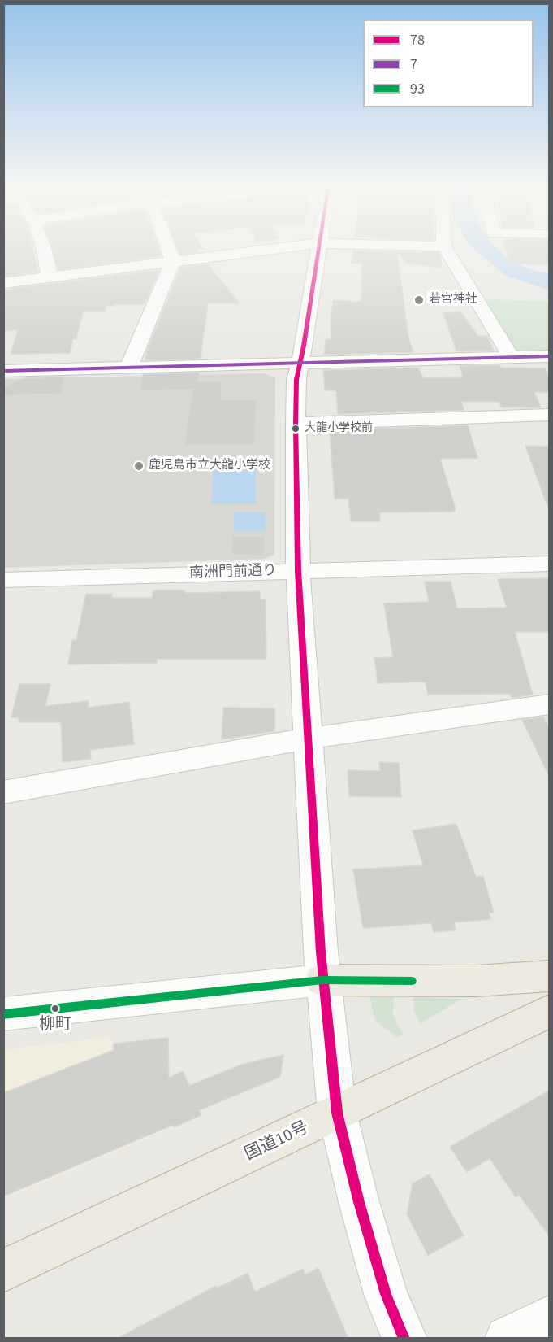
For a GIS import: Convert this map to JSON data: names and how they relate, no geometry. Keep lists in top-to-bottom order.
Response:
{
  "streets": {
    "highway": ["国道10号"],
    "street": ["南洲門前通り"]
  },
  "places": [
    "若宮神社",
    "大龍小学校前",
    "鹿児島市立大龍小学校",
    "柳町"
  ],
  "lines": ["transit line 78", "transit line 7", "transit line 93"],
  "legend": ["78", "7", "93"]
}
